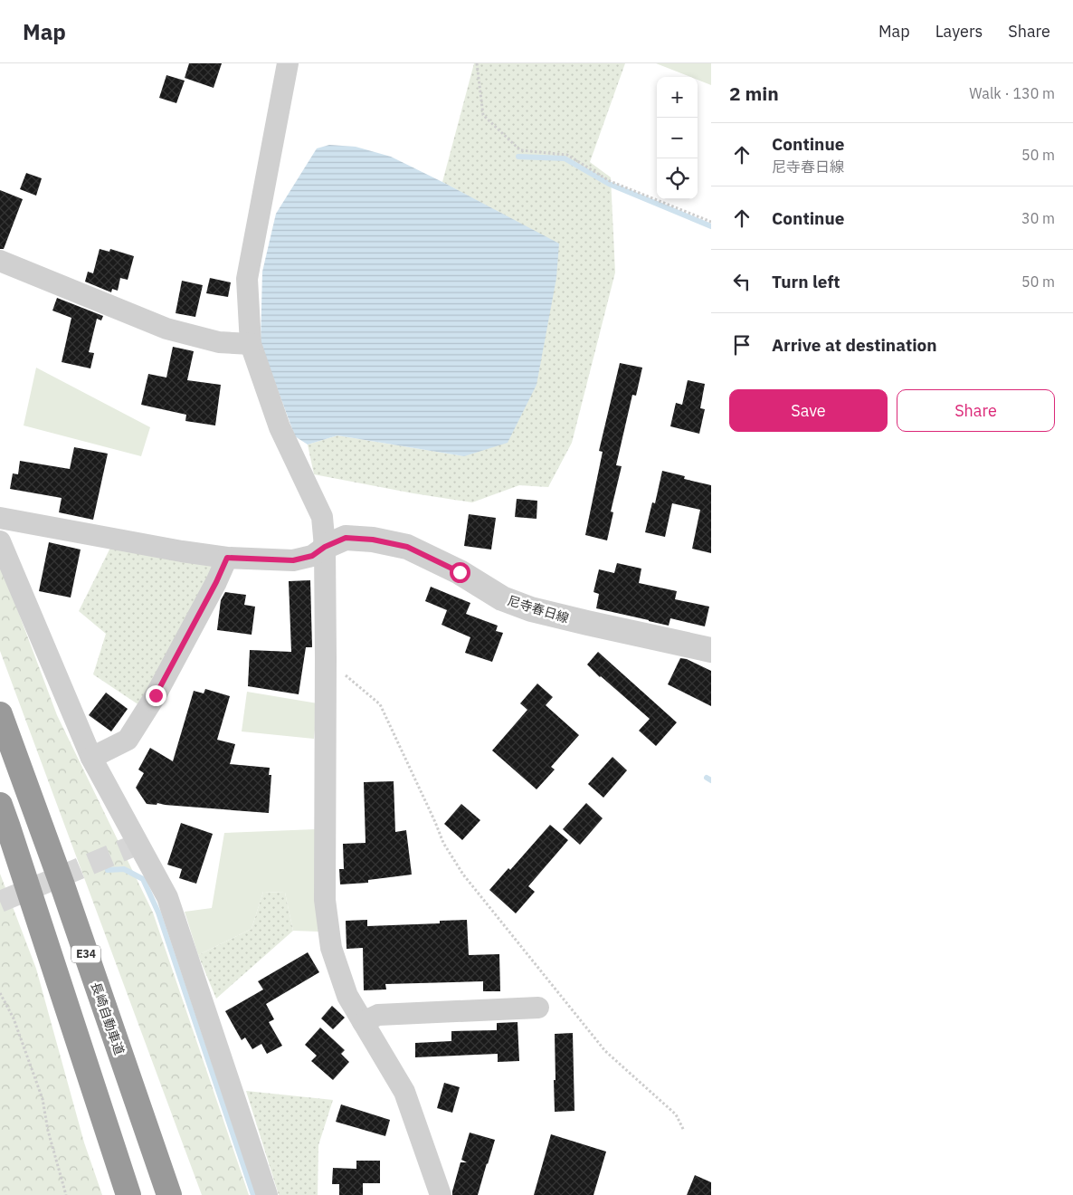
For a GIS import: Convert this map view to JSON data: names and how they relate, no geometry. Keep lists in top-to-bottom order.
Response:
{
  "streets": {
    "highway": ["E34", "長崎自動車道"],
    "street": ["尼寺春日線"]
  },
  "page": {
    "header": "Map",
    "nav": ["Map", "Layers", "Share"],
    "heading": ["2 min", "Walk · 130 m"],
    "map_buttons": ["+", "−"],
    "list": [
      ["Continue", "尼寺春日線", "50 m"],
      ["Continue", "30 m"],
      ["Turn left", "50 m"],
      "Arrive at destination"
    ],
    "buttons": ["Save", "Share"]
  }
}
